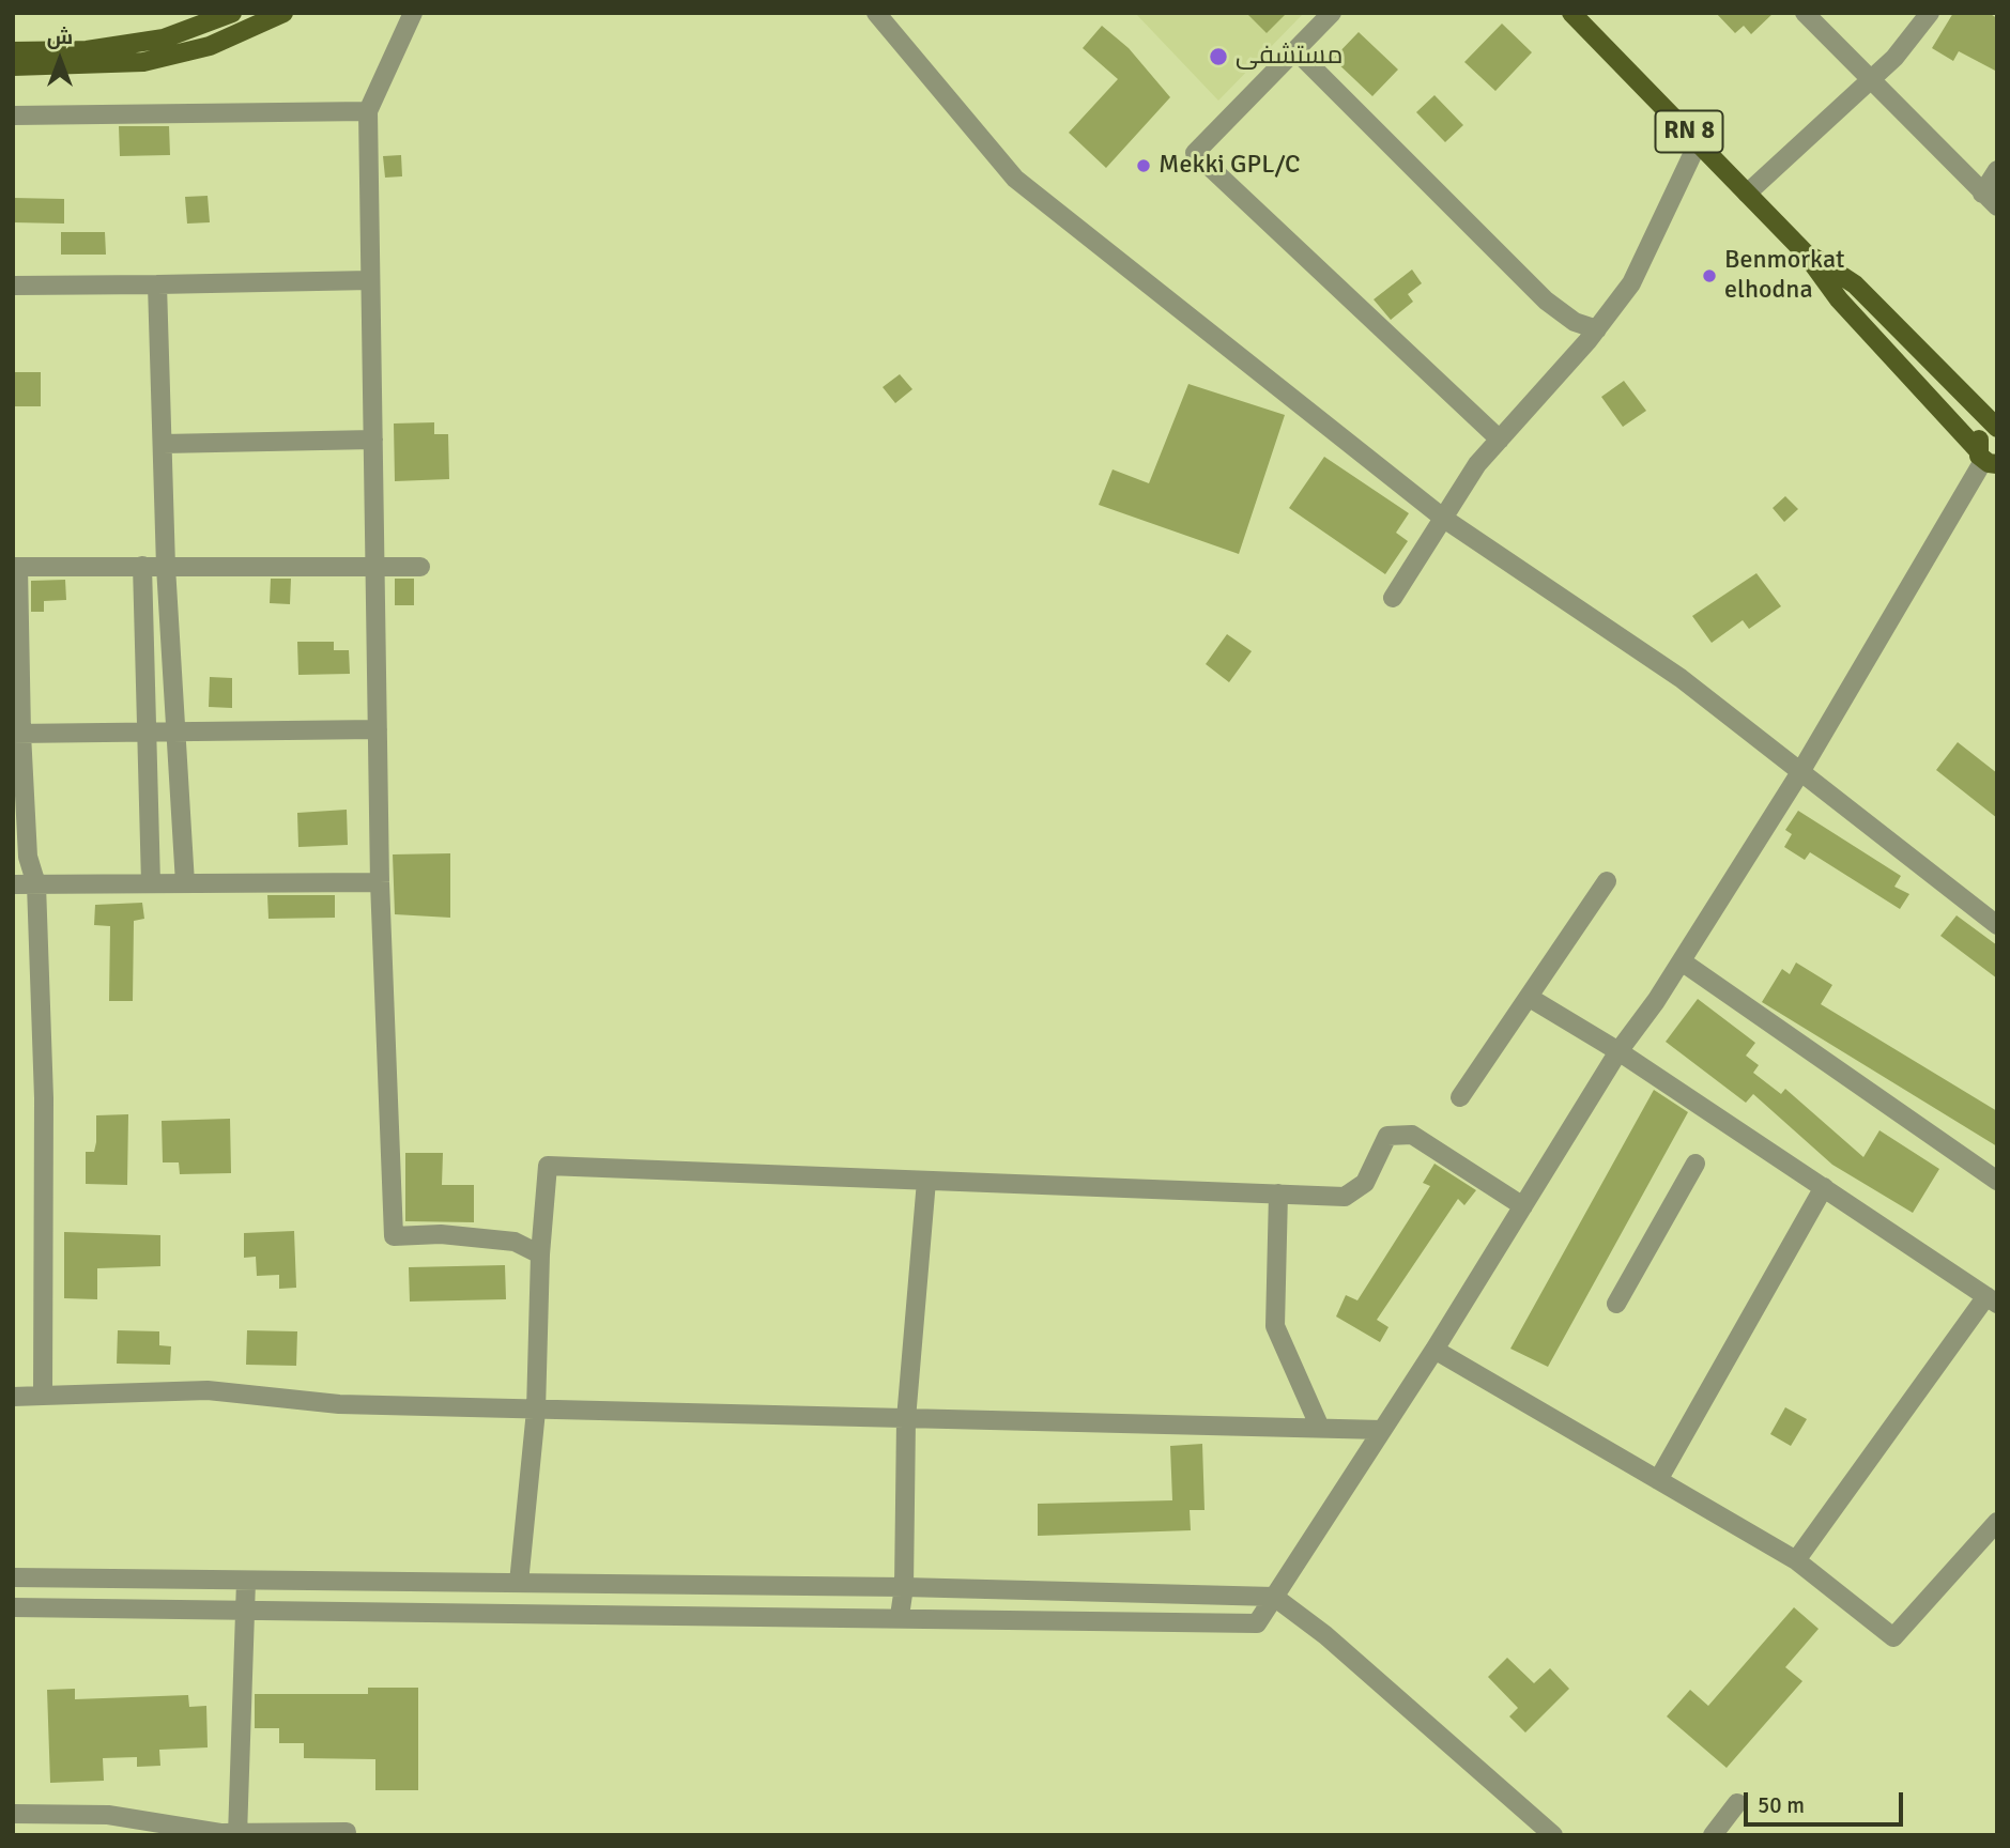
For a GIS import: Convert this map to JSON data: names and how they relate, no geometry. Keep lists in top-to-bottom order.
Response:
{
  "streets": {
    "main road": ["RN 8"]
  },
  "places": ["مستشفى", "Mekki GPL/C", "Benmorkat elhodna"],
  "scale_bar": "50 m",
  "north": "top"
}
